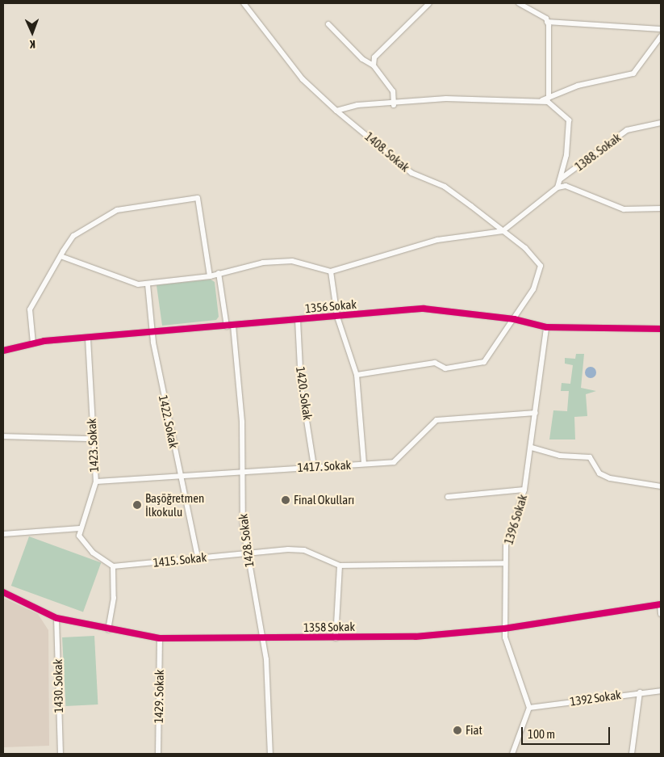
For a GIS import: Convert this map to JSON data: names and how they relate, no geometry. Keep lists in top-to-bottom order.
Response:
{
  "streets": {
    "street": [
      "1408. Sokak",
      "1388. Sokak",
      "1356 Sokak",
      "1420. Sokak",
      "1422. Sokak",
      "1423. Sokak",
      "1417. Sokak",
      "1396 Sokak",
      "1428. Sokak",
      "1415. Sokak",
      "1358 Sokak",
      "1430. Sokak",
      "1429. Sokak",
      "1392 Sokak"
    ]
  },
  "crossings": [
    ["1408. Sokak", "1356 Sokak"],
    ["1356 Sokak", "1420. Sokak"],
    ["1356 Sokak", "1422. Sokak"],
    ["1356 Sokak", "1423. Sokak"],
    ["1356 Sokak", "1396 Sokak"],
    ["1356 Sokak", "1428. Sokak"],
    ["1420. Sokak", "1417. Sokak"],
    ["1422. Sokak", "1417. Sokak"],
    ["1422. Sokak", "1415. Sokak"],
    ["1423. Sokak", "1417. Sokak"],
    ["1417. Sokak", "1396 Sokak"],
    ["1417. Sokak", "1428. Sokak"],
    ["1396 Sokak", "1358 Sokak"],
    ["1396 Sokak", "1392 Sokak"],
    ["1428. Sokak", "1415. Sokak"],
    ["1428. Sokak", "1358 Sokak"],
    ["1358 Sokak", "1430. Sokak"],
    ["1358 Sokak", "1429. Sokak"]
  ],
  "places": ["Final Okulları", "Başöğretmen İlkokulu", "Fiat"],
  "scale_bar": "100 m",
  "north": "bottom"
}
